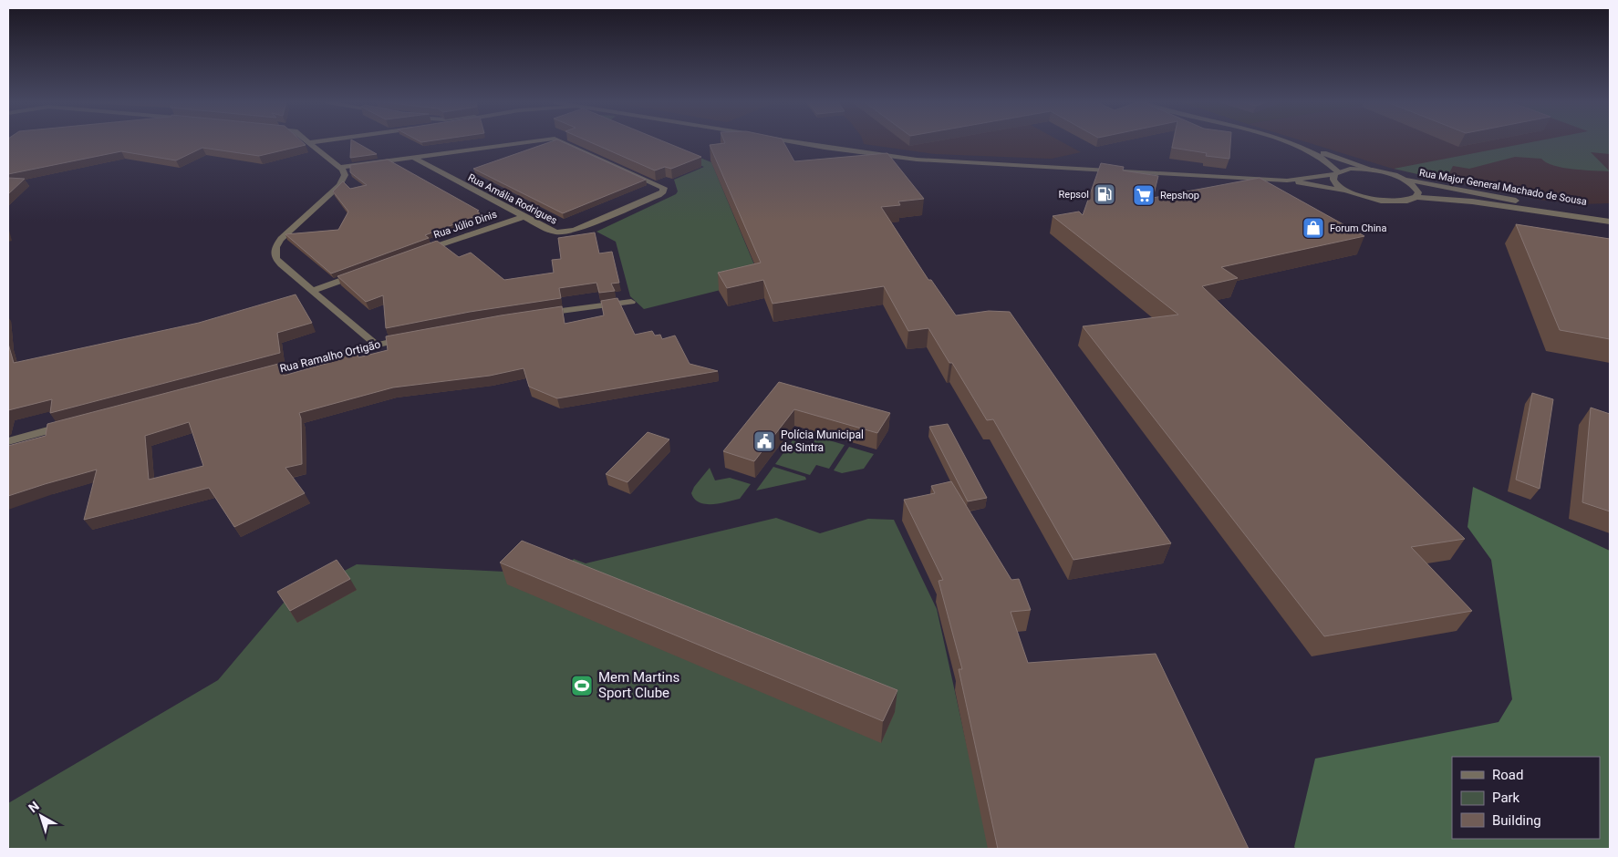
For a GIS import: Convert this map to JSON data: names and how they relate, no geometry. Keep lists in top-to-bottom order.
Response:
{
  "streets": {
    "street": [
      "Rua Major General Machado de Sousa",
      "Rua Amália Rodrigues",
      "Rua Júlio Dinis",
      "Rua Ramalho Ortigão"
    ]
  },
  "crossings": [
    ["Rua Amália Rodrigues", "Rua Júlio Dinis"]
  ],
  "places": {
    "fuel station": ["Repsol"],
    "supermarket": ["Repshop"],
    "shop": ["Forum China"],
    "public building": ["Polícia Municipal de Sintra"],
    "sports": ["Mem Martins Sport Clube"]
  },
  "legend": ["Road", "Park", "Building"],
  "north": "top left"
}
